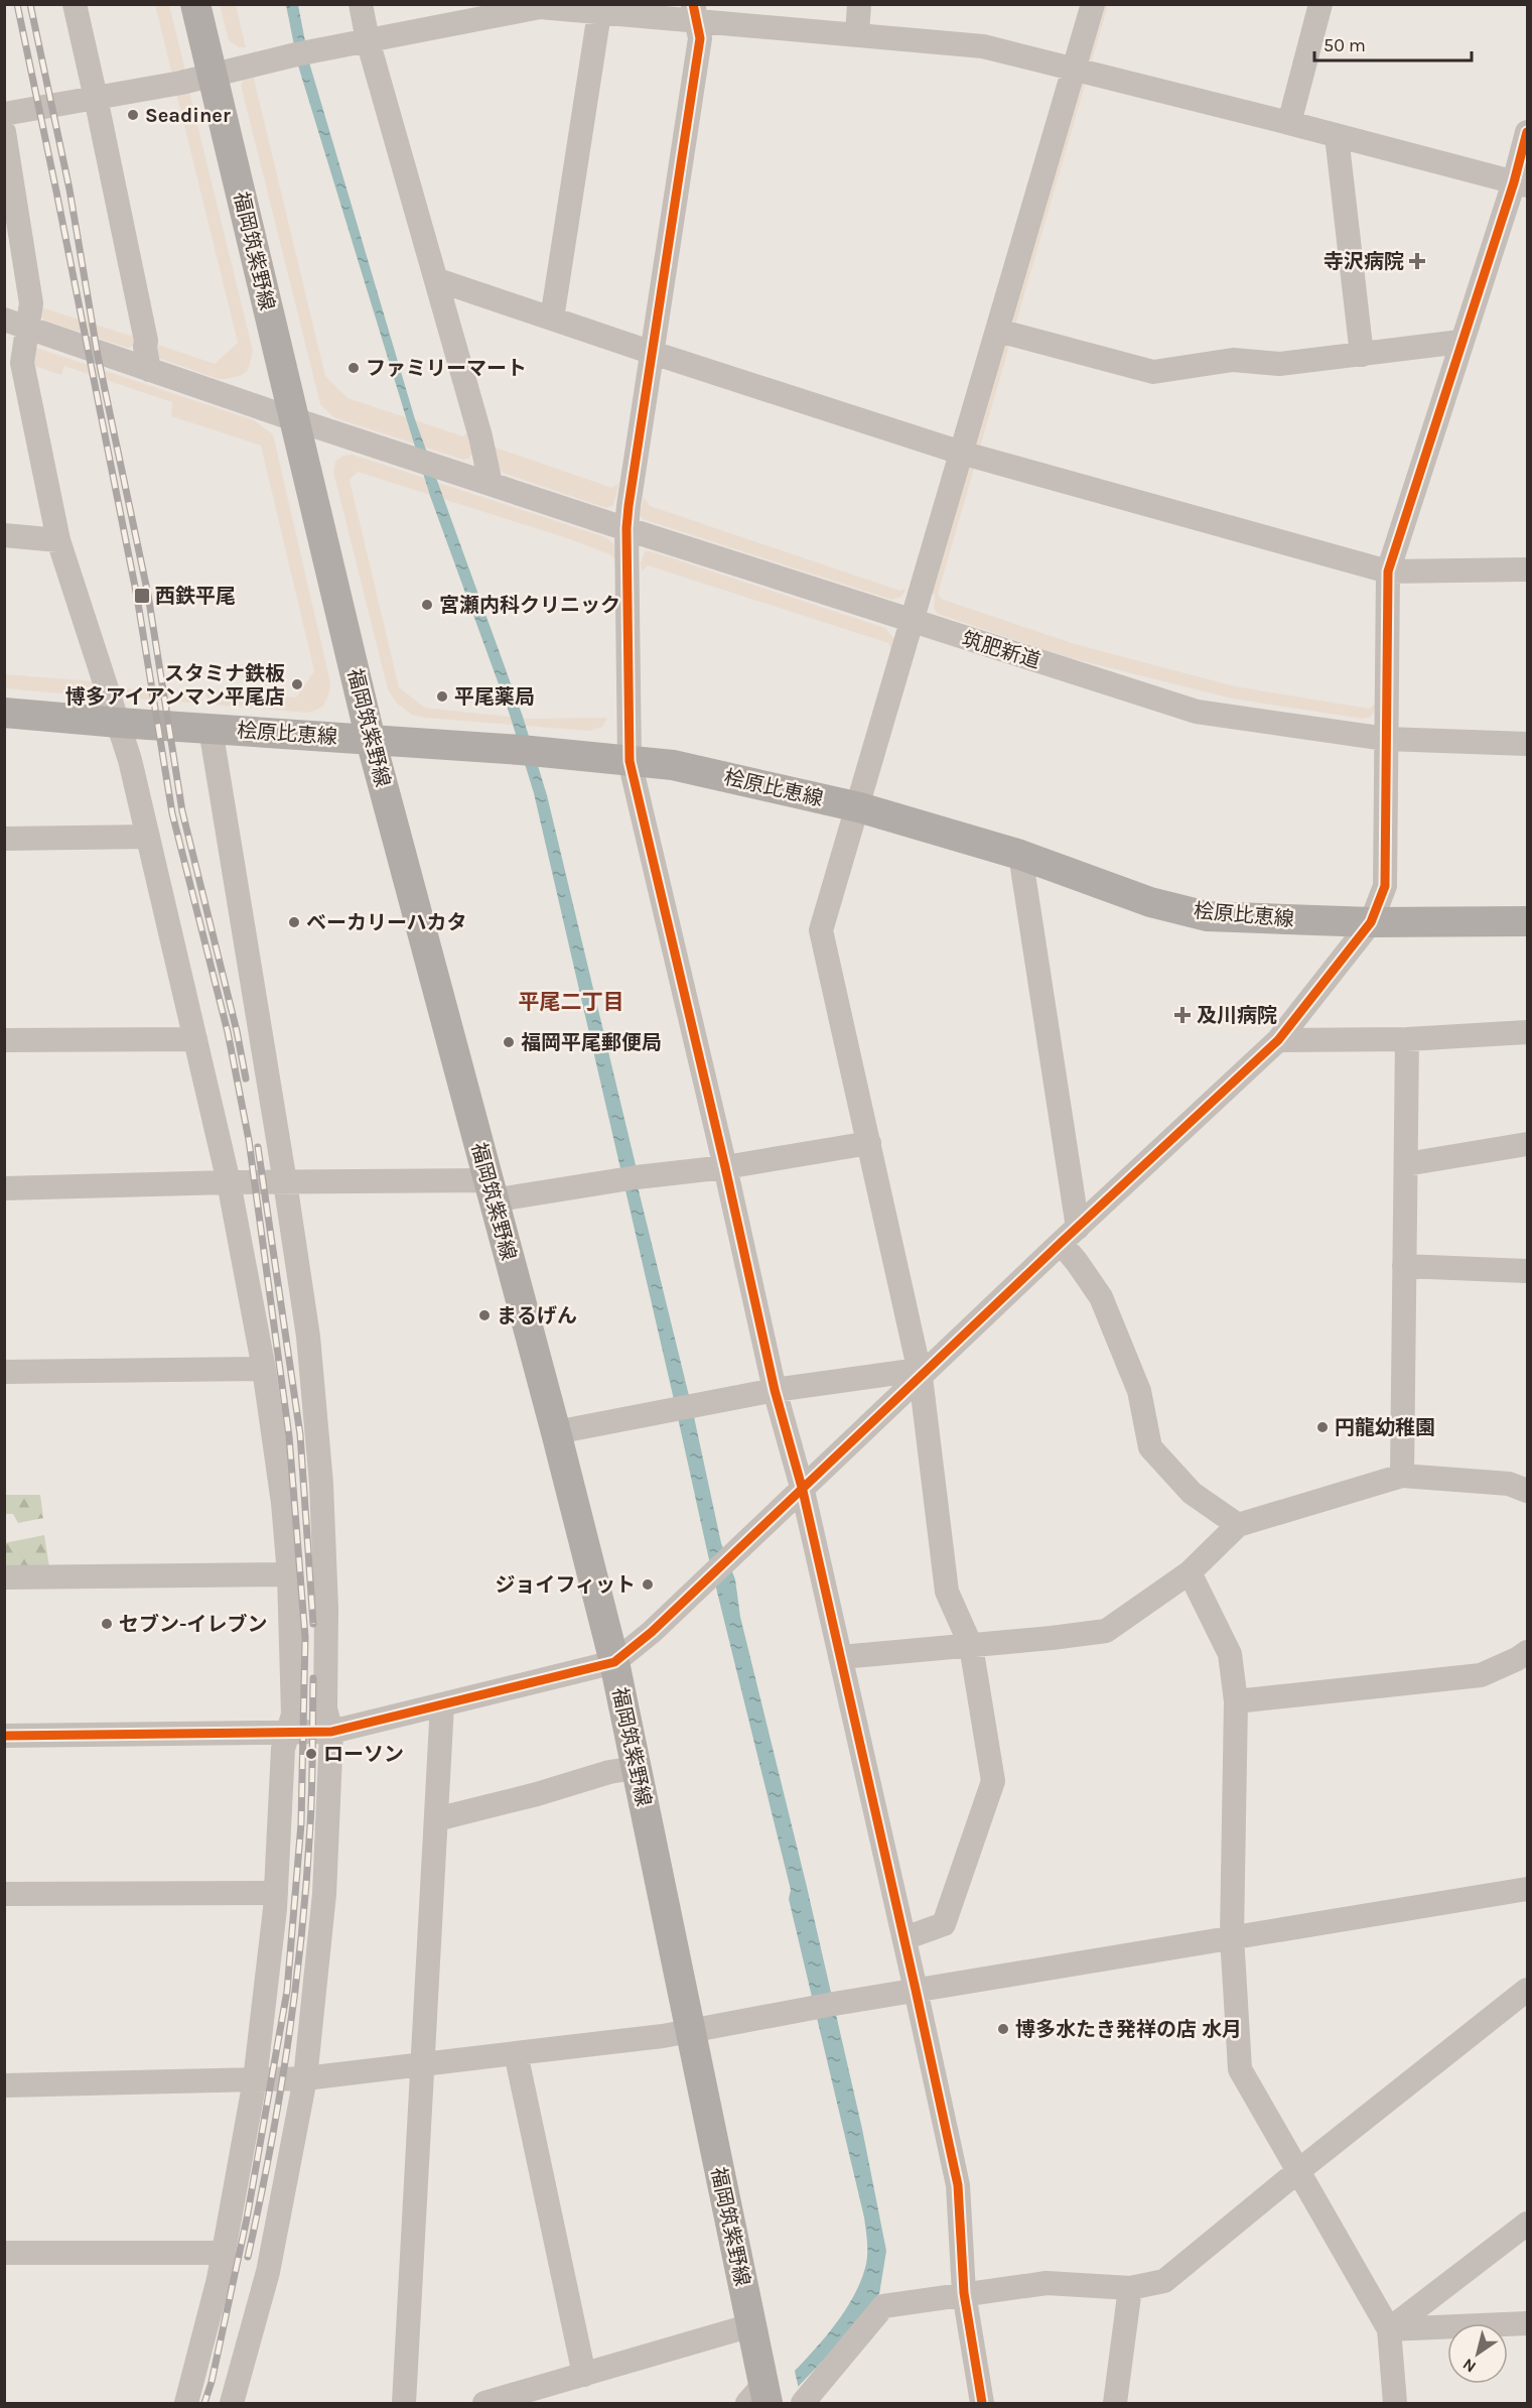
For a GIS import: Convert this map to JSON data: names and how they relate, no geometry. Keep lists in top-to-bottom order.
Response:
{
  "streets": {
    "main road": ["福岡筑紫野線", "桧原比恵線"],
    "street": ["筑肥新道"]
  },
  "crossings": [
    ["福岡筑紫野線", "筑肥新道"],
    ["福岡筑紫野線", "桧原比恵線"]
  ],
  "districts": ["平尾二丁目"],
  "places": {
    "other": [
      "Seadiner",
      "ファミリーマート",
      "宮瀬内科クリニック",
      "スタミナ鉄板 博多アイアンマン平尾店",
      "平尾薬局",
      "ベーカリーハカタ",
      "福岡平尾郵便局",
      "まるげん",
      "円龍幼稚園",
      "ジョイフィット",
      "セブン-イレブン",
      "ローソン",
      "博多水たき発祥の店 水月"
    ],
    "health": ["寺沢病院", "及川病院"],
    "transit": ["西鉄平尾"]
  },
  "scale_bar": "50 m",
  "north": "bottom left"
}
